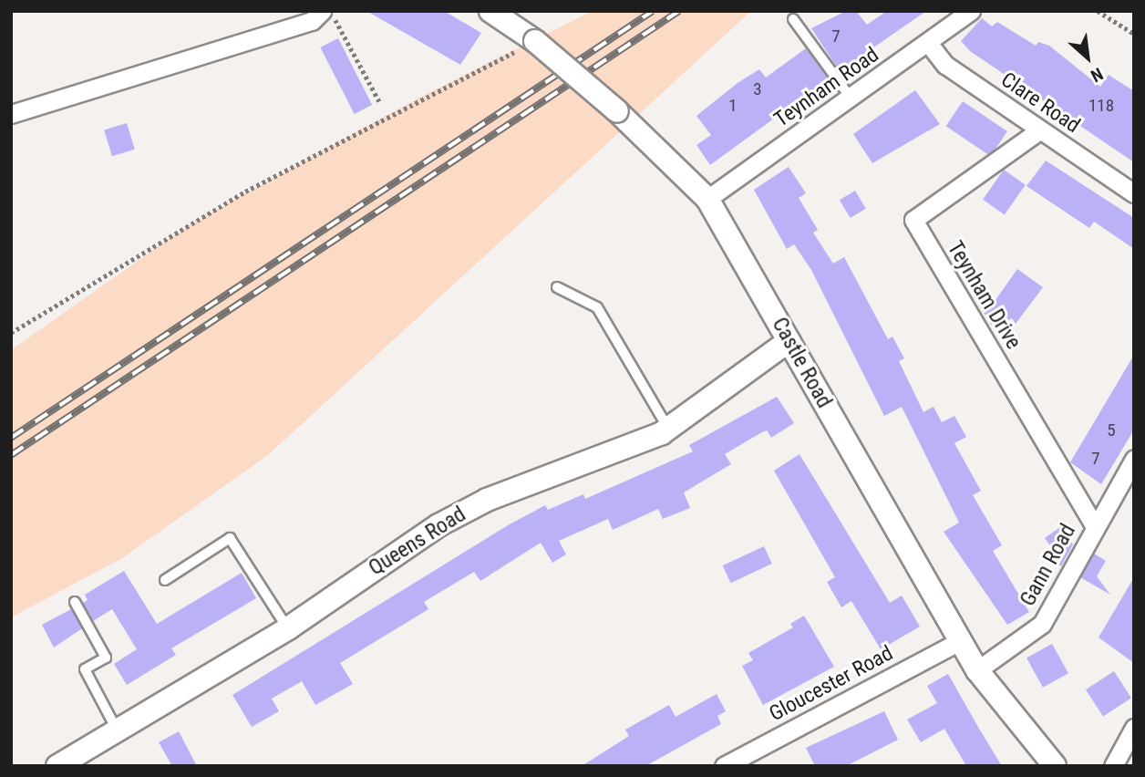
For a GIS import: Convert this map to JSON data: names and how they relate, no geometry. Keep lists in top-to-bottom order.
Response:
{
  "streets": {
    "street": [
      "Teynham Road",
      "Clare Road",
      "Teynham Drive",
      "Castle Road",
      "Queens Road",
      "Gann Road",
      "Gloucester Road"
    ]
  },
  "crossings": [
    ["Teynham Road", "Clare Road"],
    ["Teynham Road", "Castle Road"],
    ["Clare Road", "Teynham Drive"],
    ["Teynham Drive", "Gann Road"],
    ["Castle Road", "Queens Road"],
    ["Castle Road", "Gann Road"],
    ["Castle Road", "Gloucester Road"]
  ],
  "house_numbers": [
    "7",
    "3",
    "1",
    "118",
    "5",
    "7"
  ],
  "north": "bottom right"
}
